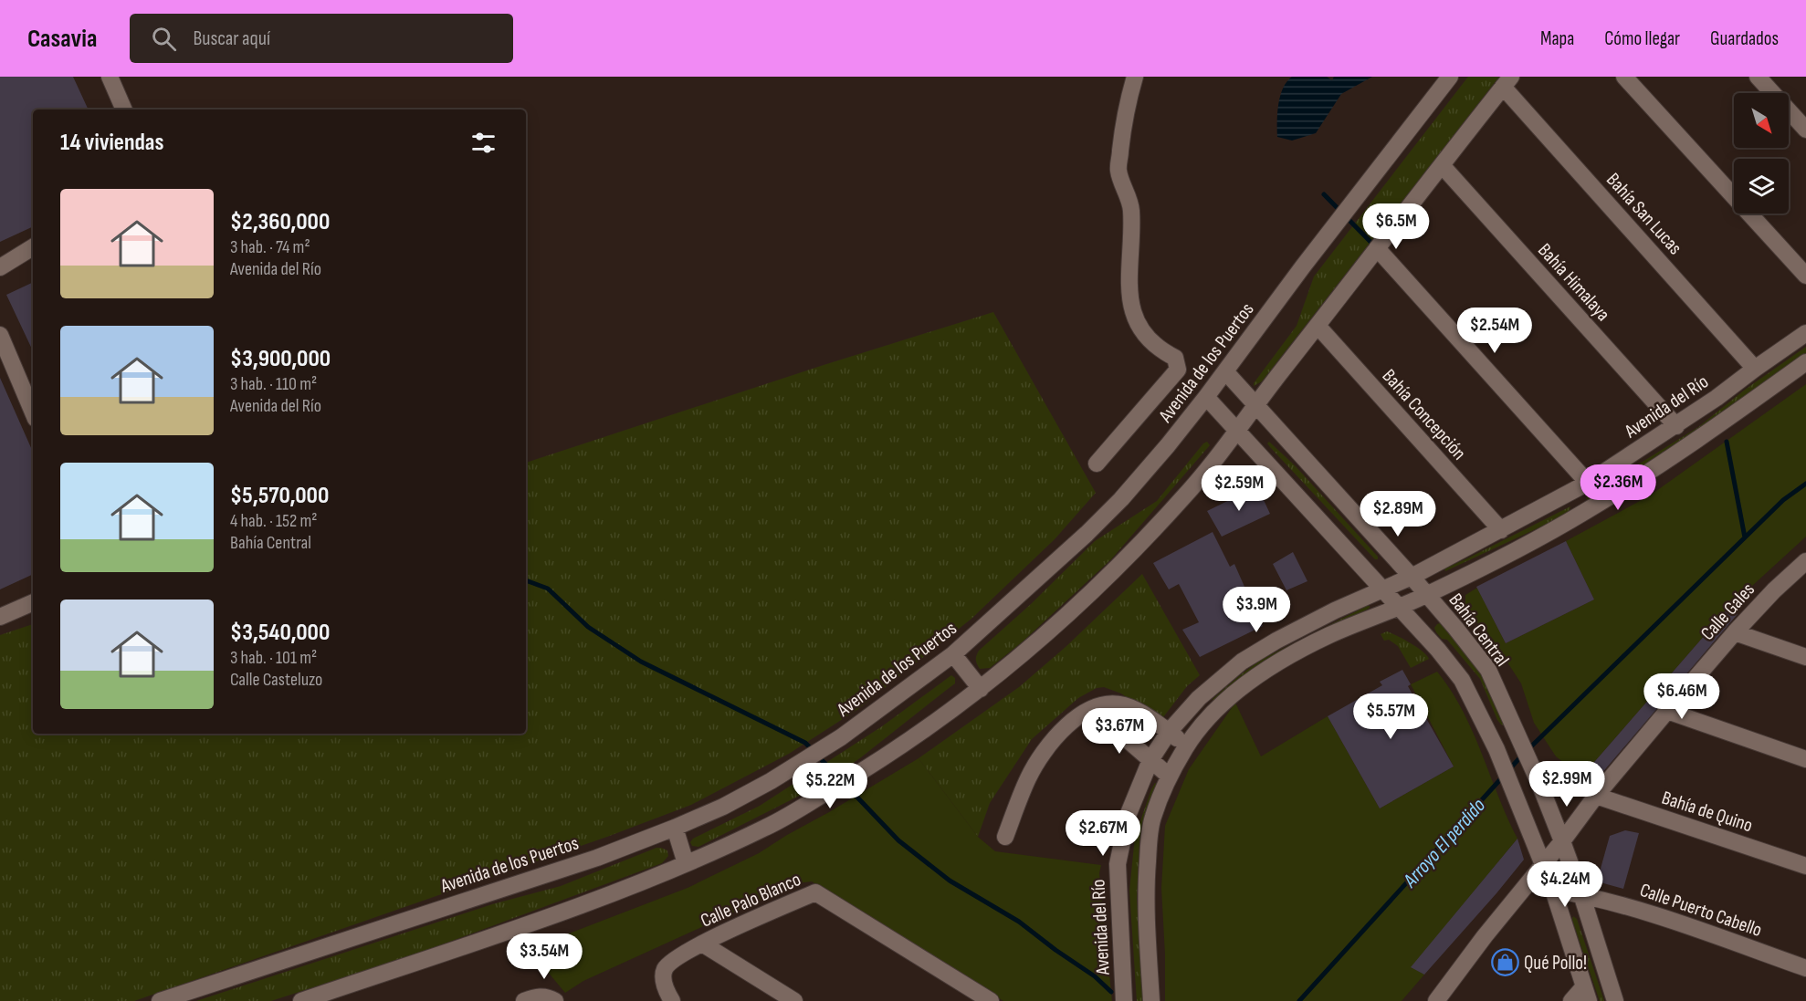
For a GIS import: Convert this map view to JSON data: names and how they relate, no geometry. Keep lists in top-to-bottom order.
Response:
{
  "streets": {
    "street": [
      "Bahía San Lucas",
      "Bahía Himalaya",
      "Avenida de los Puertos",
      "Avenida del Río",
      "Bahía Concepción",
      "Calle Gales",
      "Bahía Central",
      "Bahía de Quino",
      "Calle Palo Blanco",
      "Calle Puerto Cabello"
    ]
  },
  "crossings": [
    ["Bahía San Lucas", "Avenida del Río"],
    ["Bahía Himalaya", "Avenida del Río"],
    ["Avenida de los Puertos", "Bahía Central"],
    ["Avenida del Río", "Bahía Concepción"],
    ["Avenida del Río", "Bahía Central"],
    ["Calle Gales", "Bahía Central"],
    ["Calle Gales", "Bahía de Quino"],
    ["Bahía Central", "Calle Puerto Cabello"]
  ],
  "water": ["Arroyo El perdido"],
  "places": {
    "shop": ["Qué Pollo!"]
  },
  "north": "bottom right",
  "page": {
    "header": "Casavia",
    "search": "Buscar aquí",
    "nav": ["Mapa", "Cómo llegar", "Guardados"],
    "heading": "14 viviendas",
    "list": [
      {
        "name": "$2,360,000",
        "note": "3 hab. · 74 m² · Avenida del Río"
      },
      {
        "name": "$3,900,000",
        "note": "3 hab. · 110 m² · Avenida del Río"
      },
      {
        "name": "$5,570,000",
        "note": "4 hab. · 152 m² · Bahía Central"
      },
      {
        "name": "$3,540,000",
        "note": "3 hab. · 101 m² · Calle Casteluzo"
      }
    ],
    "price": [
      "$6.5M",
      "$2.54M",
      "$2.36M",
      "$2.59M",
      "$2.89M",
      "$3.9M",
      "$6.46M",
      "$5.57M",
      "$3.67M",
      "$2.99M",
      "$5.22M",
      "$2.67M",
      "$4.24M",
      "$3.54M"
    ]
  }
}
